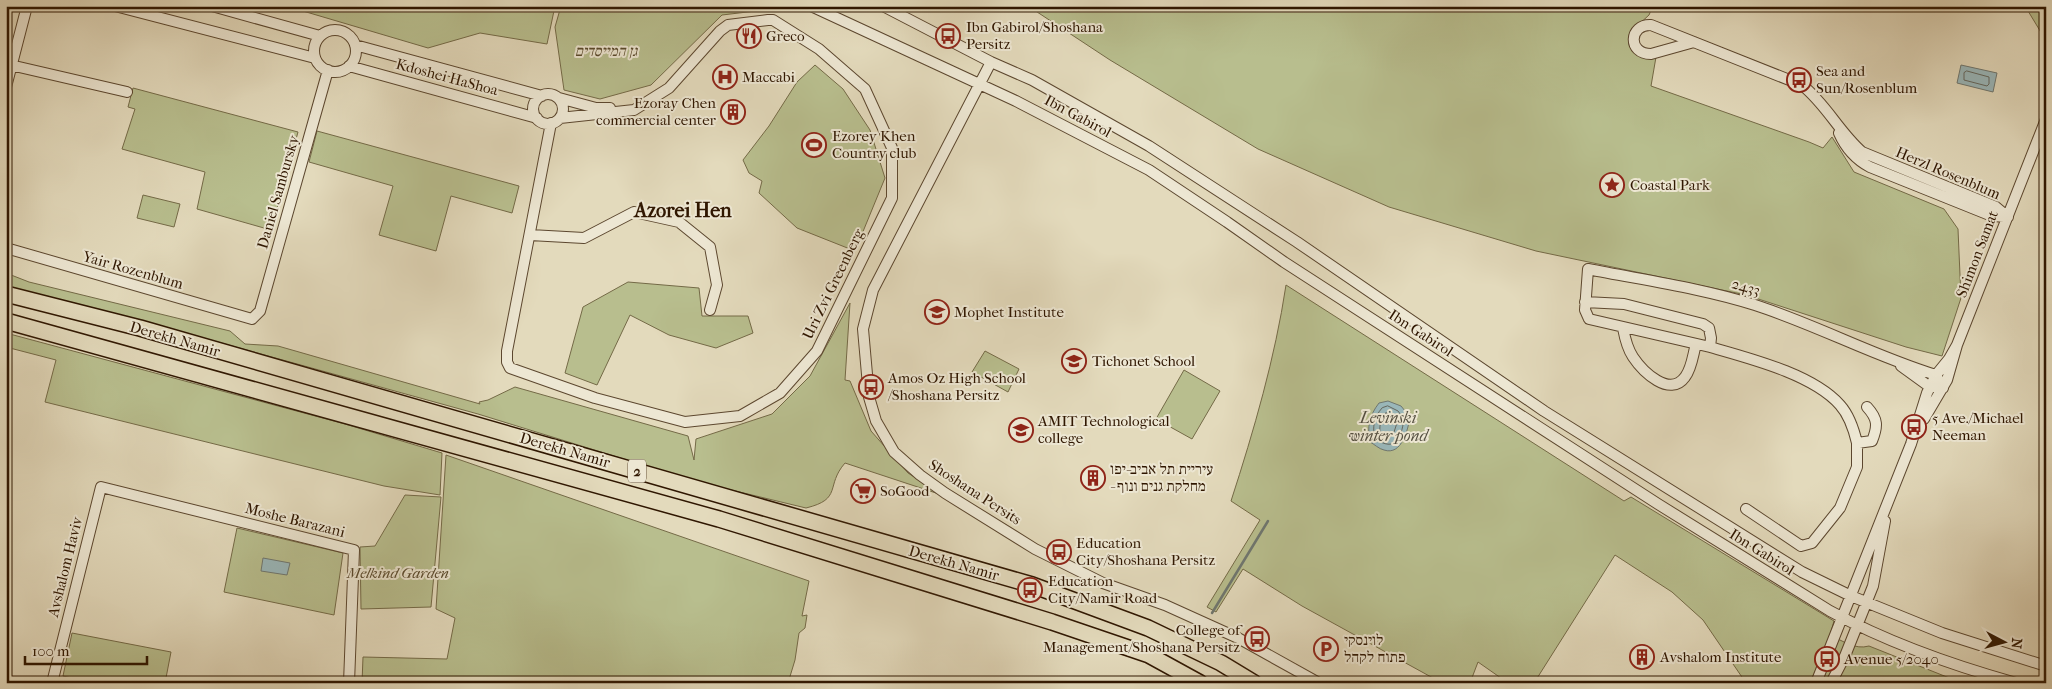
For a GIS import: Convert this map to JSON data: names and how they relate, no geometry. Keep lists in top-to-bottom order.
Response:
{
  "streets": {
    "highway": ["Derekh Namir", "2"],
    "street": [
      "Kdoshei HaShoa",
      "Ibn Gabirol",
      "Herzl Rosenblum",
      "Daniel Sambursky",
      "Shimon Samat",
      "Yair Rozenblum",
      "Uri Zvi Greenberg",
      "2433",
      "Shoshana Persits",
      "Moshe Barazani",
      "Avshalom Haviv"
    ]
  },
  "crossings": [
    ["Kdoshei HaShoa", "Daniel Sambursky"],
    ["Kdoshei HaShoa", "Uri Zvi Greenberg"],
    ["Ibn Gabirol", "Shimon Samat"],
    ["Ibn Gabirol", "Shoshana Persits"],
    ["Herzl Rosenblum", "Shimon Samat"],
    ["Daniel Sambursky", "Yair Rozenblum"],
    ["Shimon Samat", "2433"],
    ["Moshe Barazani", "Avshalom Haviv"]
  ],
  "districts": ["Azorei Hen"],
  "water": ["Levinski winter pond"],
  "parks": ["גן המייסדים", "Melkind Garden"],
  "places": {
    "restaurant": ["Greco"],
    "bus stop": [
      "Ibn Gabirol/Shoshana Persitz",
      "Sea and Sun/Rosenblum",
      "Amos Oz High School /Shoshana Persitz",
      "5 Ave./Michael Neeman",
      "Education City/Shoshana Persitz",
      "Education City/Namir Road",
      "College of Management/Shoshana Persitz",
      "Avenue 5/2040"
    ],
    "hospital": ["Maccabi"],
    "building": ["Ezoray Chen commercial center", "עיריית תל אביב-יפו - מחלקת גנים ונוף", "Avshalom Institute"],
    "sports": ["Ezorey Khen Country club"],
    "place": ["Coastal Park"],
    "school or university": ["Mophet Institute", "Tichonet School", "AMIT Technological college"],
    "supermarket": ["SoGood"],
    "parking": ["לוינסקי פתוח לקהל"]
  },
  "scale_bar": "100 m",
  "north": "right"
}
